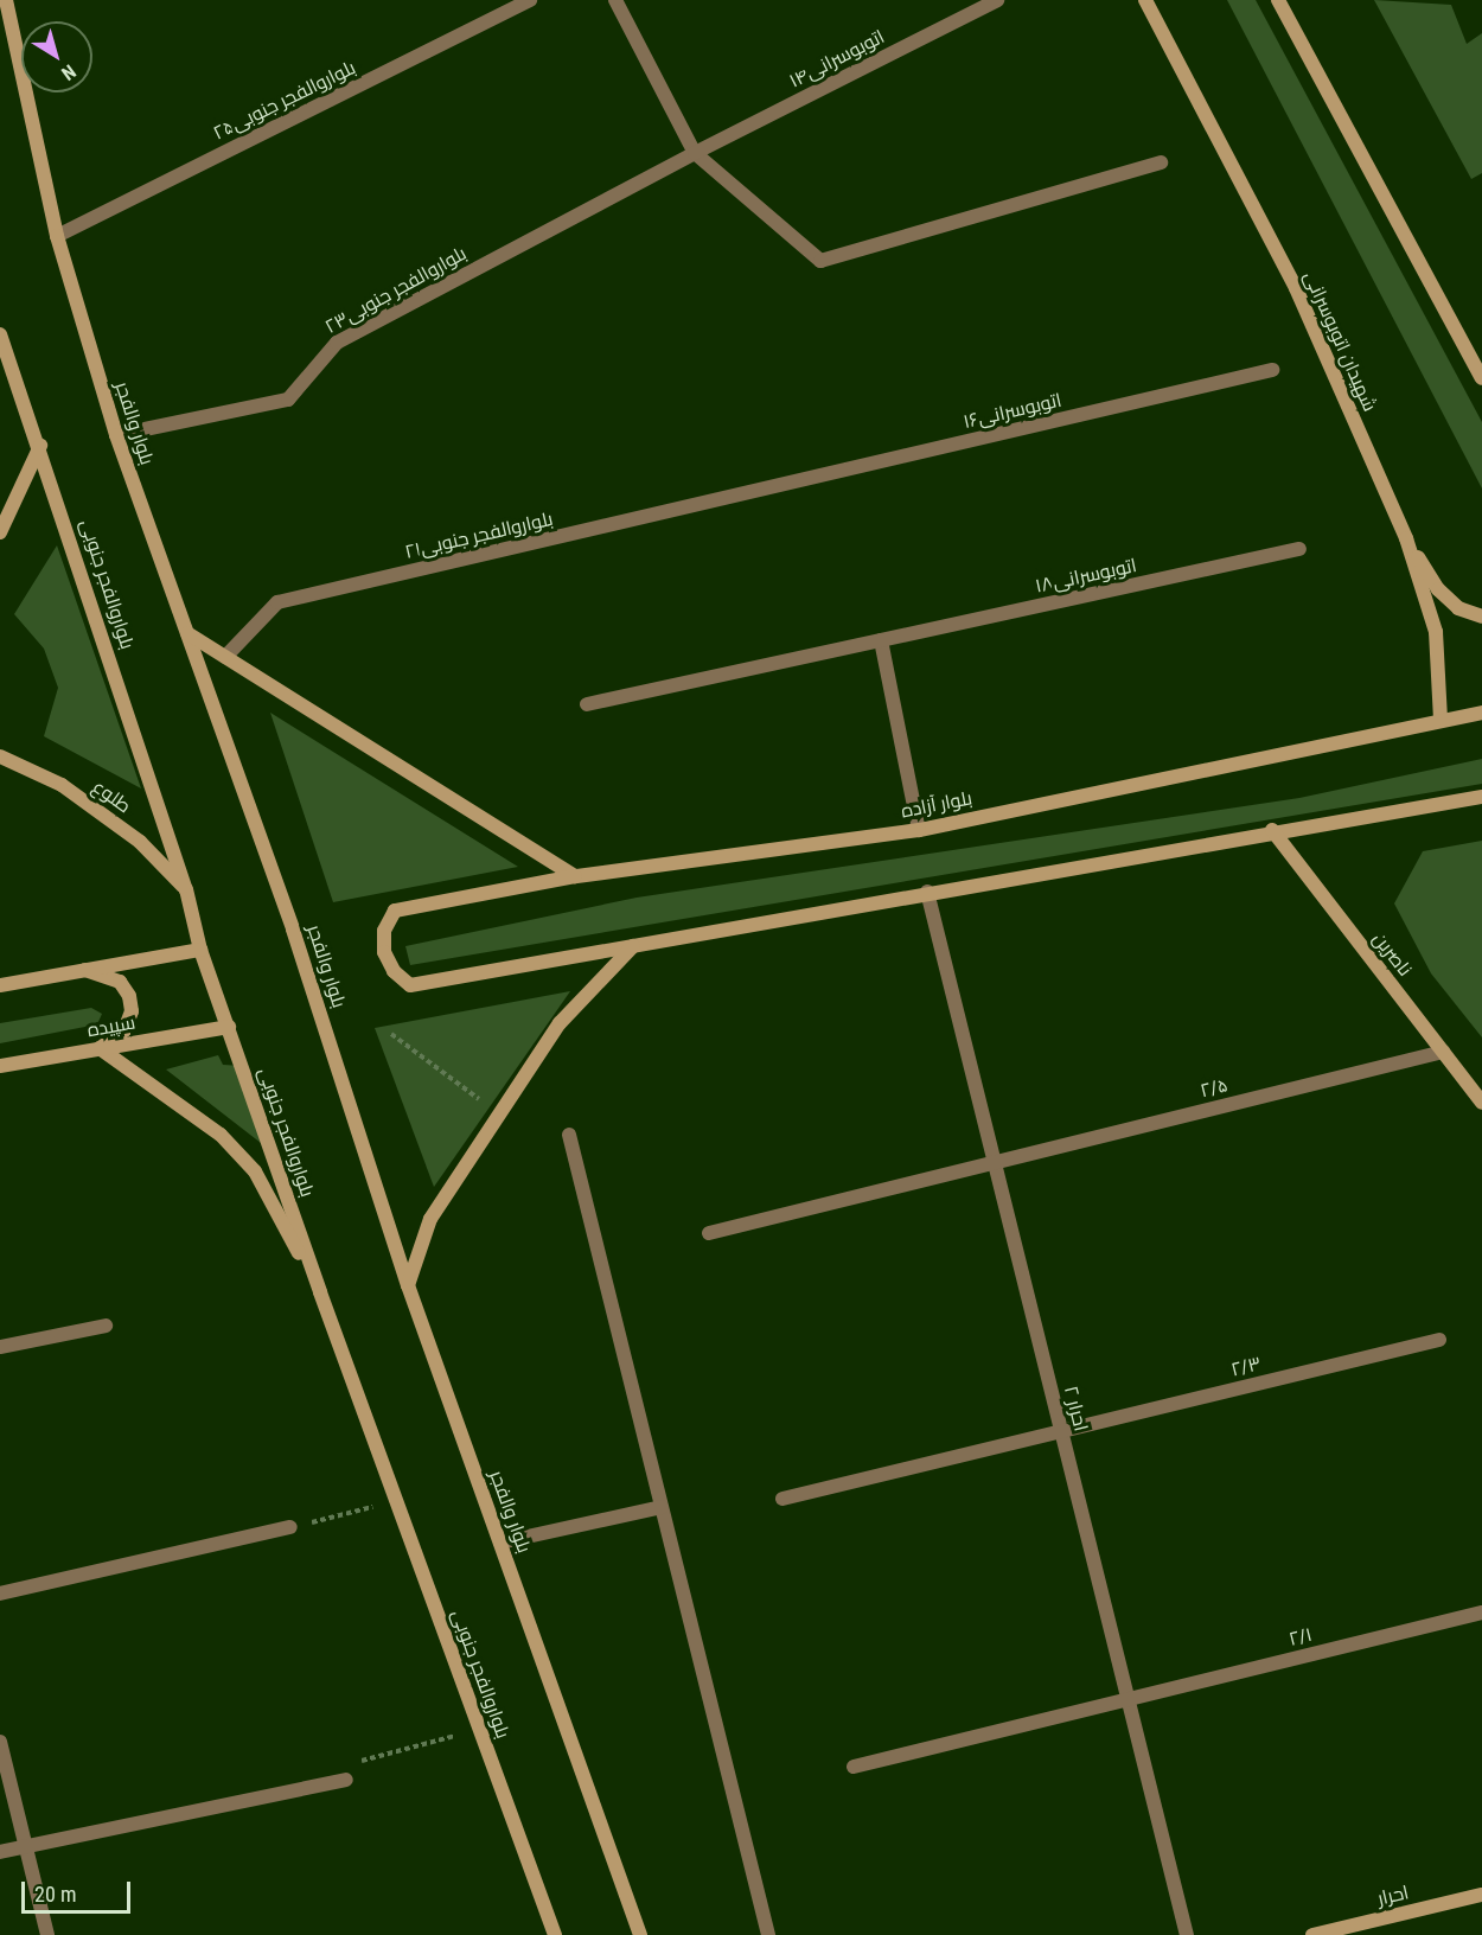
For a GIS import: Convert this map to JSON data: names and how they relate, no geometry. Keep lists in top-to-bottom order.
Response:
{
  "streets": {
    "main road": [
      "شهیدان اتوبوسرانی",
      "بلوار والفجر",
      "بلواروالفجر جنوبی",
      "طلوع",
      "بلوار آزاده",
      "ناصرین",
      "سپیده",
      "احرار"
    ],
    "street": [
      "اتوبوسرانی۱۴",
      "بلواروالفجر جنوبی۲۵",
      "بلواروالفجر جنوبی۲۳",
      "اتوبوسرانی۱۶",
      "بلواروالفجر جنوبی۲۱",
      "اتوبوسرانی۱۸",
      "۲/۵",
      "۲/۳",
      "۲ احرار",
      "۲/۱"
    ]
  },
  "crossings": [
    ["اتوبوسرانی۱۴", "بلواروالفجر جنوبی۲۳"],
    ["بلواروالفجر جنوبی۲۵", "بلوار والفجر"],
    ["بلواروالفجر جنوبی۲۳", "بلوار والفجر"],
    ["شهیدان اتوبوسرانی", "بلوار آزاده"],
    ["اتوبوسرانی۱۶", "بلواروالفجر جنوبی۲۱"],
    ["بلواروالفجر جنوبی", "طلوع"],
    ["بلواروالفجر جنوبی", "سپیده"],
    ["ناصرین", "۲/۵"],
    ["۲/۵", "۲ احرار"],
    ["۲/۳", "۲ احرار"],
    ["۲ احرار", "۲/۱"]
  ],
  "scale_bar": "20 m",
  "north": "bottom right"
}
